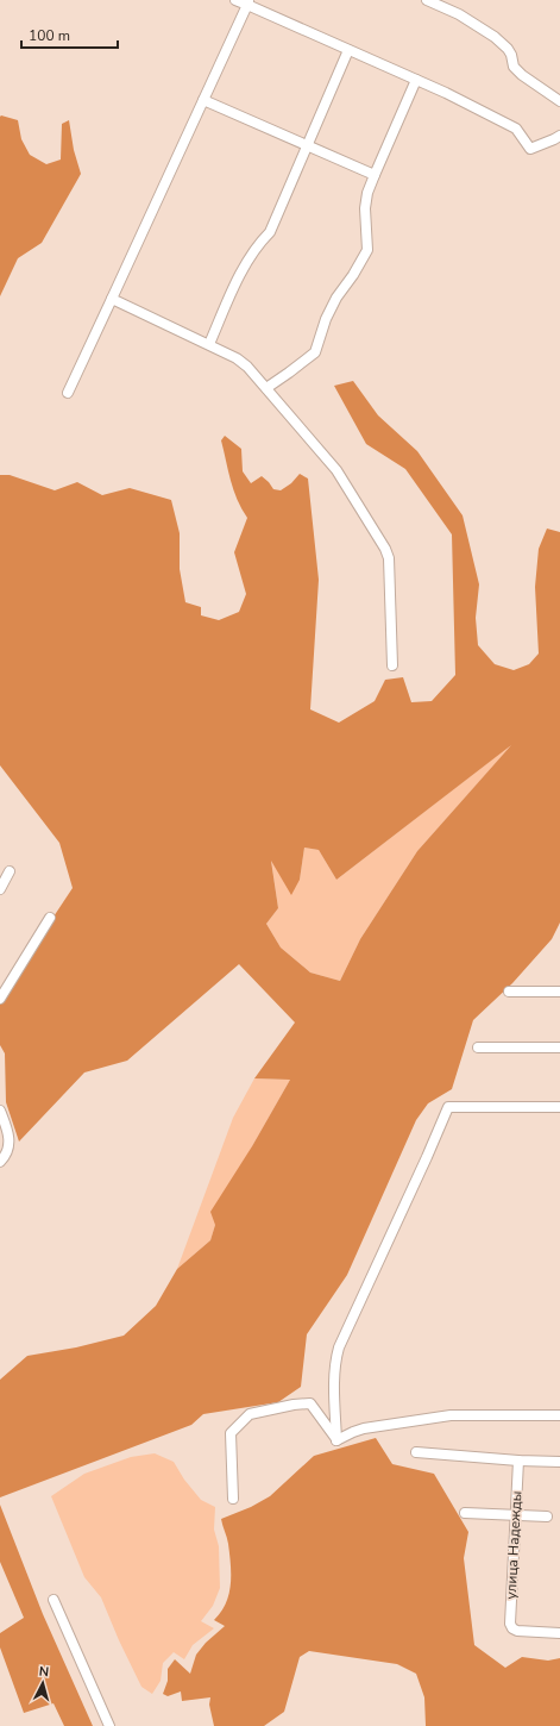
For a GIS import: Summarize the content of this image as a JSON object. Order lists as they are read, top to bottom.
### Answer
{
  "streets": {
    "street": ["улица Надежды"]
  },
  "scale_bar": "100 m",
  "north": "top"
}
